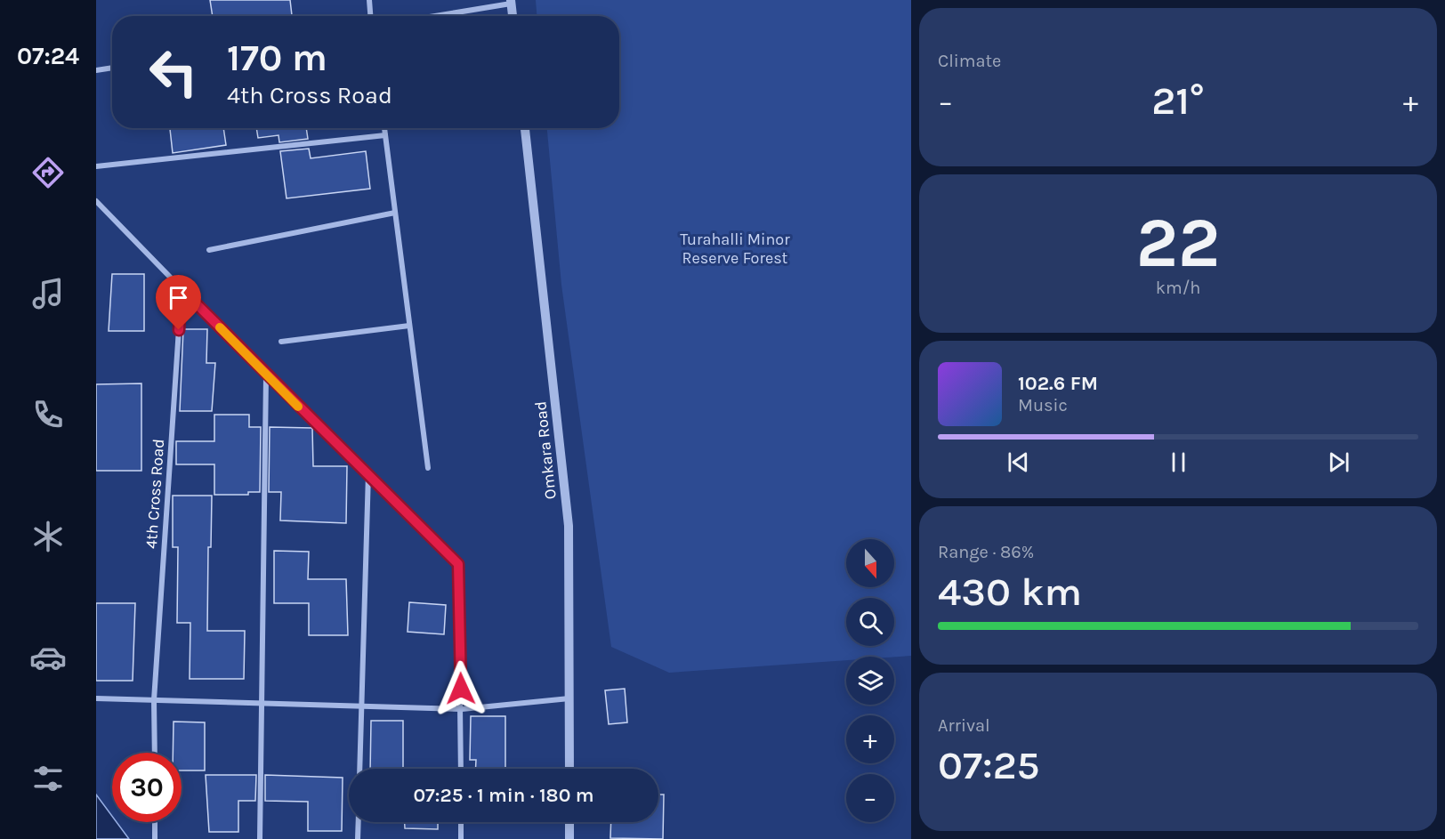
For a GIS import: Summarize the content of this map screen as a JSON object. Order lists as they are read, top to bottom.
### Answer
{
  "streets": {
    "street": ["Omkara Road", "4th Cross Road"]
  },
  "parks": ["Turahalli Minor Reserve Forest"],
  "north": "bottom",
  "page": {
    "tabs": "07:24",
    "tile": [
      "Climate",
      ["22", "km/h"],
      ["Range · 86%", "430 km"],
      ["Arrival", "07:25"]
    ],
    "turn": ["170 m", "4th Cross Road"],
    "heat": ["−", "21°", "+"],
    "song": ["102.6 FM", "Music"],
    "map_buttons": ["+", "−"],
    "limit": "30",
    "trip": "07:25 · 1 min · 180 m"
  }
}
